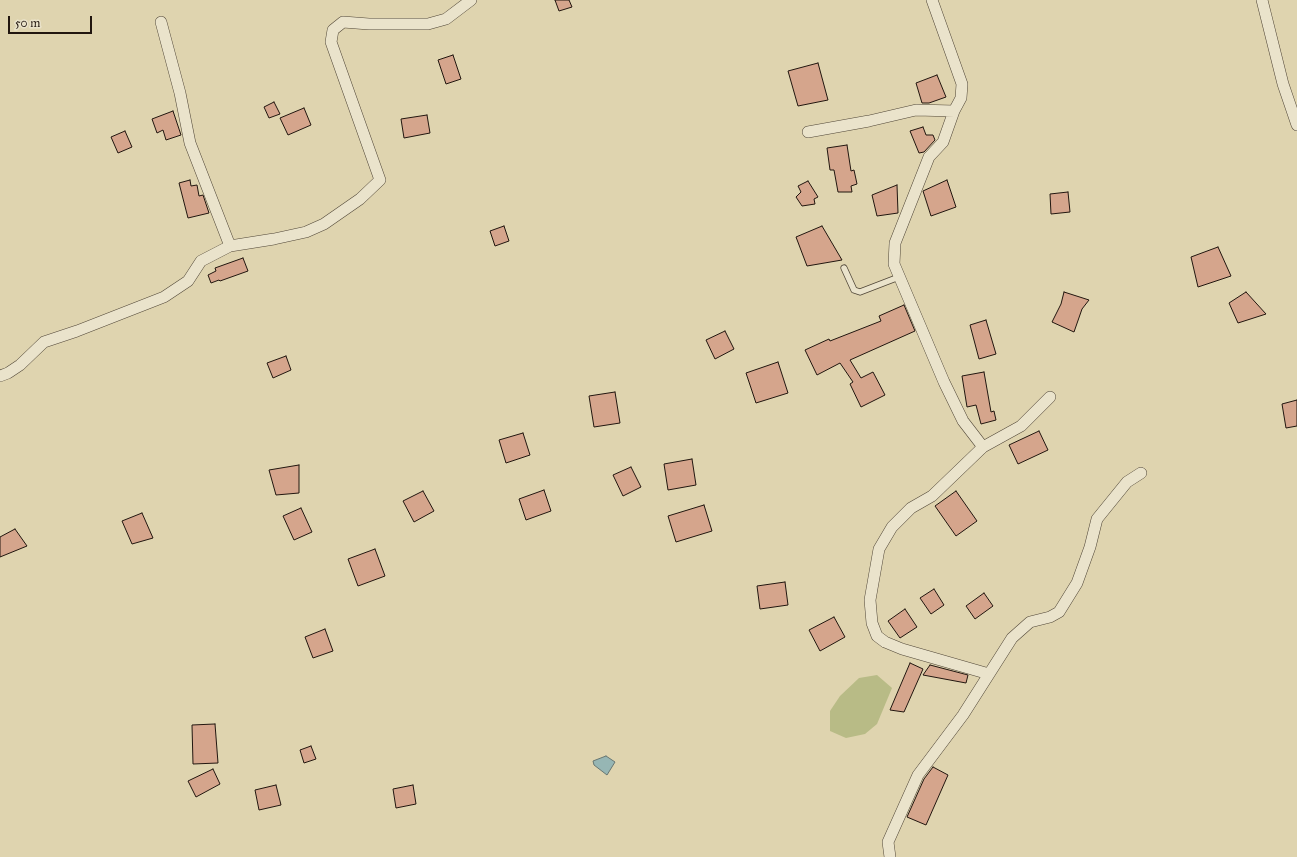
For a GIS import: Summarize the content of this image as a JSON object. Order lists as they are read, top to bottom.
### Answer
{
  "scale_bar": "50 m"
}
